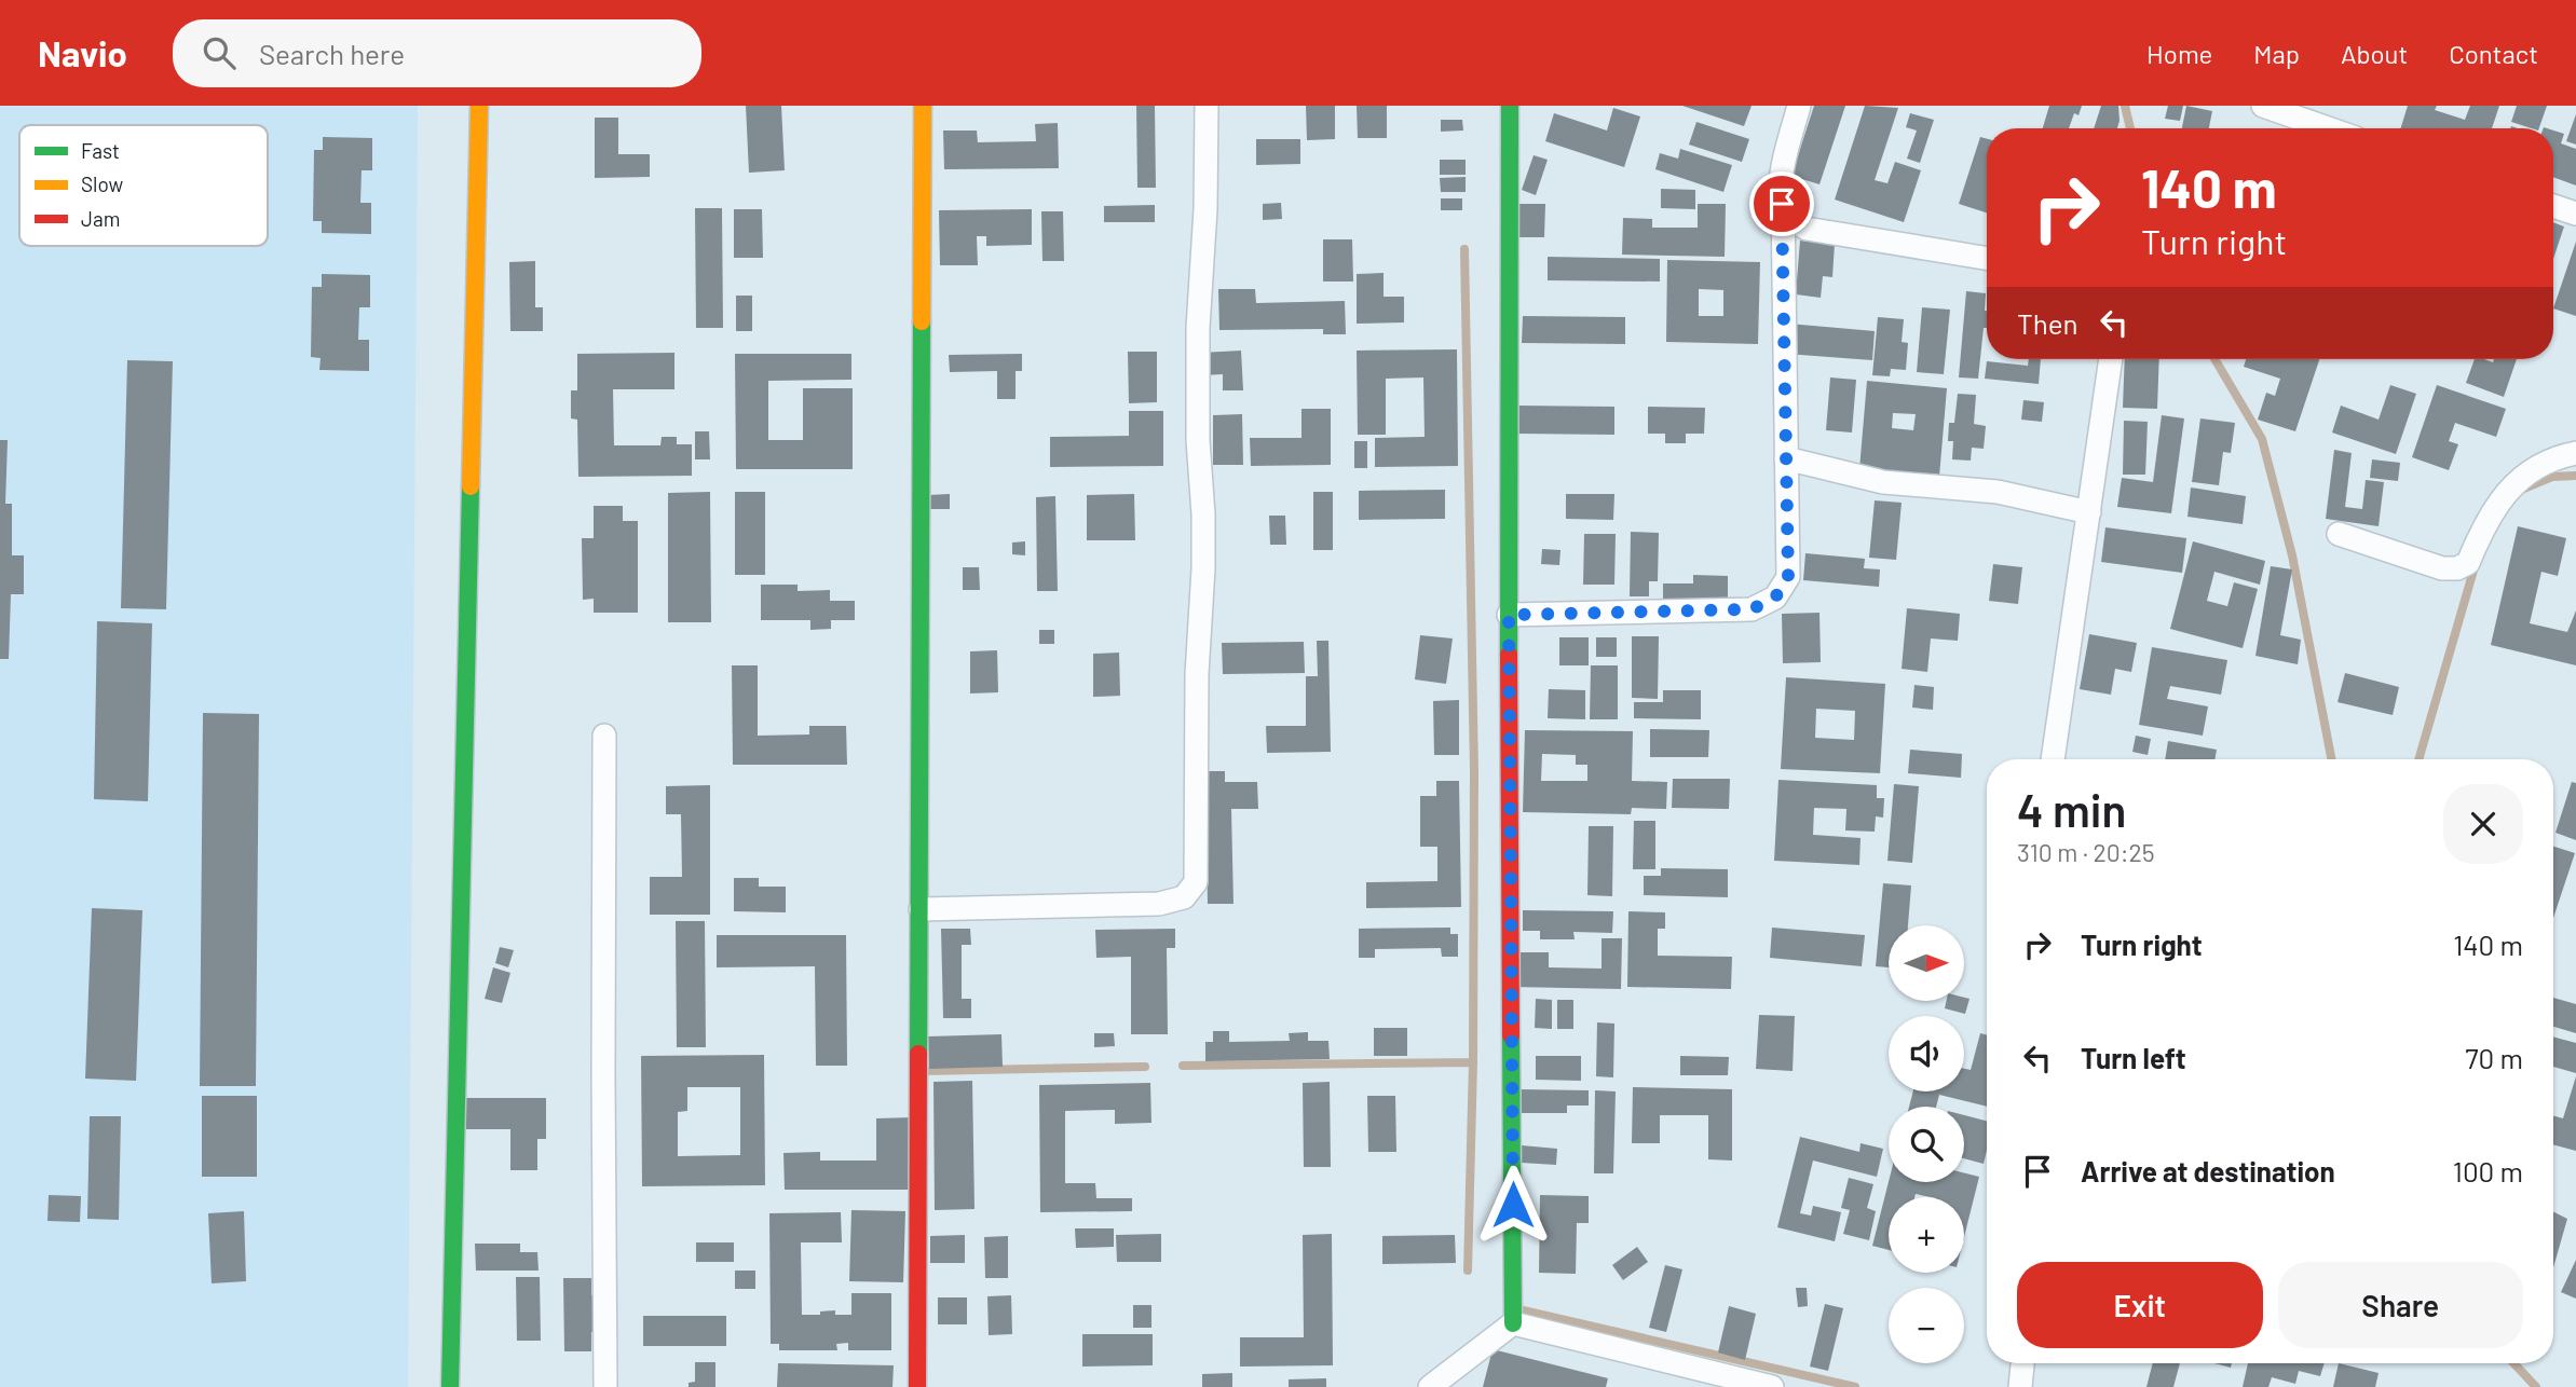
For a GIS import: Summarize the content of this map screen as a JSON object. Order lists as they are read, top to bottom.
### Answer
{
  "legend": ["Fast", "Slow", "Jam"],
  "north": "right",
  "page": {
    "header": "Navio",
    "search": "Search here",
    "nav": [
      "Home",
      "Map",
      "About",
      "Contact"
    ],
    "turn": ["140 m", "Turn right"],
    "then": "Then",
    "heading": ["4 min", "310 m · 20:25"],
    "list": [
      {
        "name": "Turn right",
        "value": "140 m"
      },
      {
        "name": "Turn left",
        "value": "70 m"
      },
      {
        "name": "Arrive at destination",
        "value": "100 m"
      }
    ],
    "map_buttons": ["+", "−"],
    "buttons": ["Exit", "Share"]
  }
}
